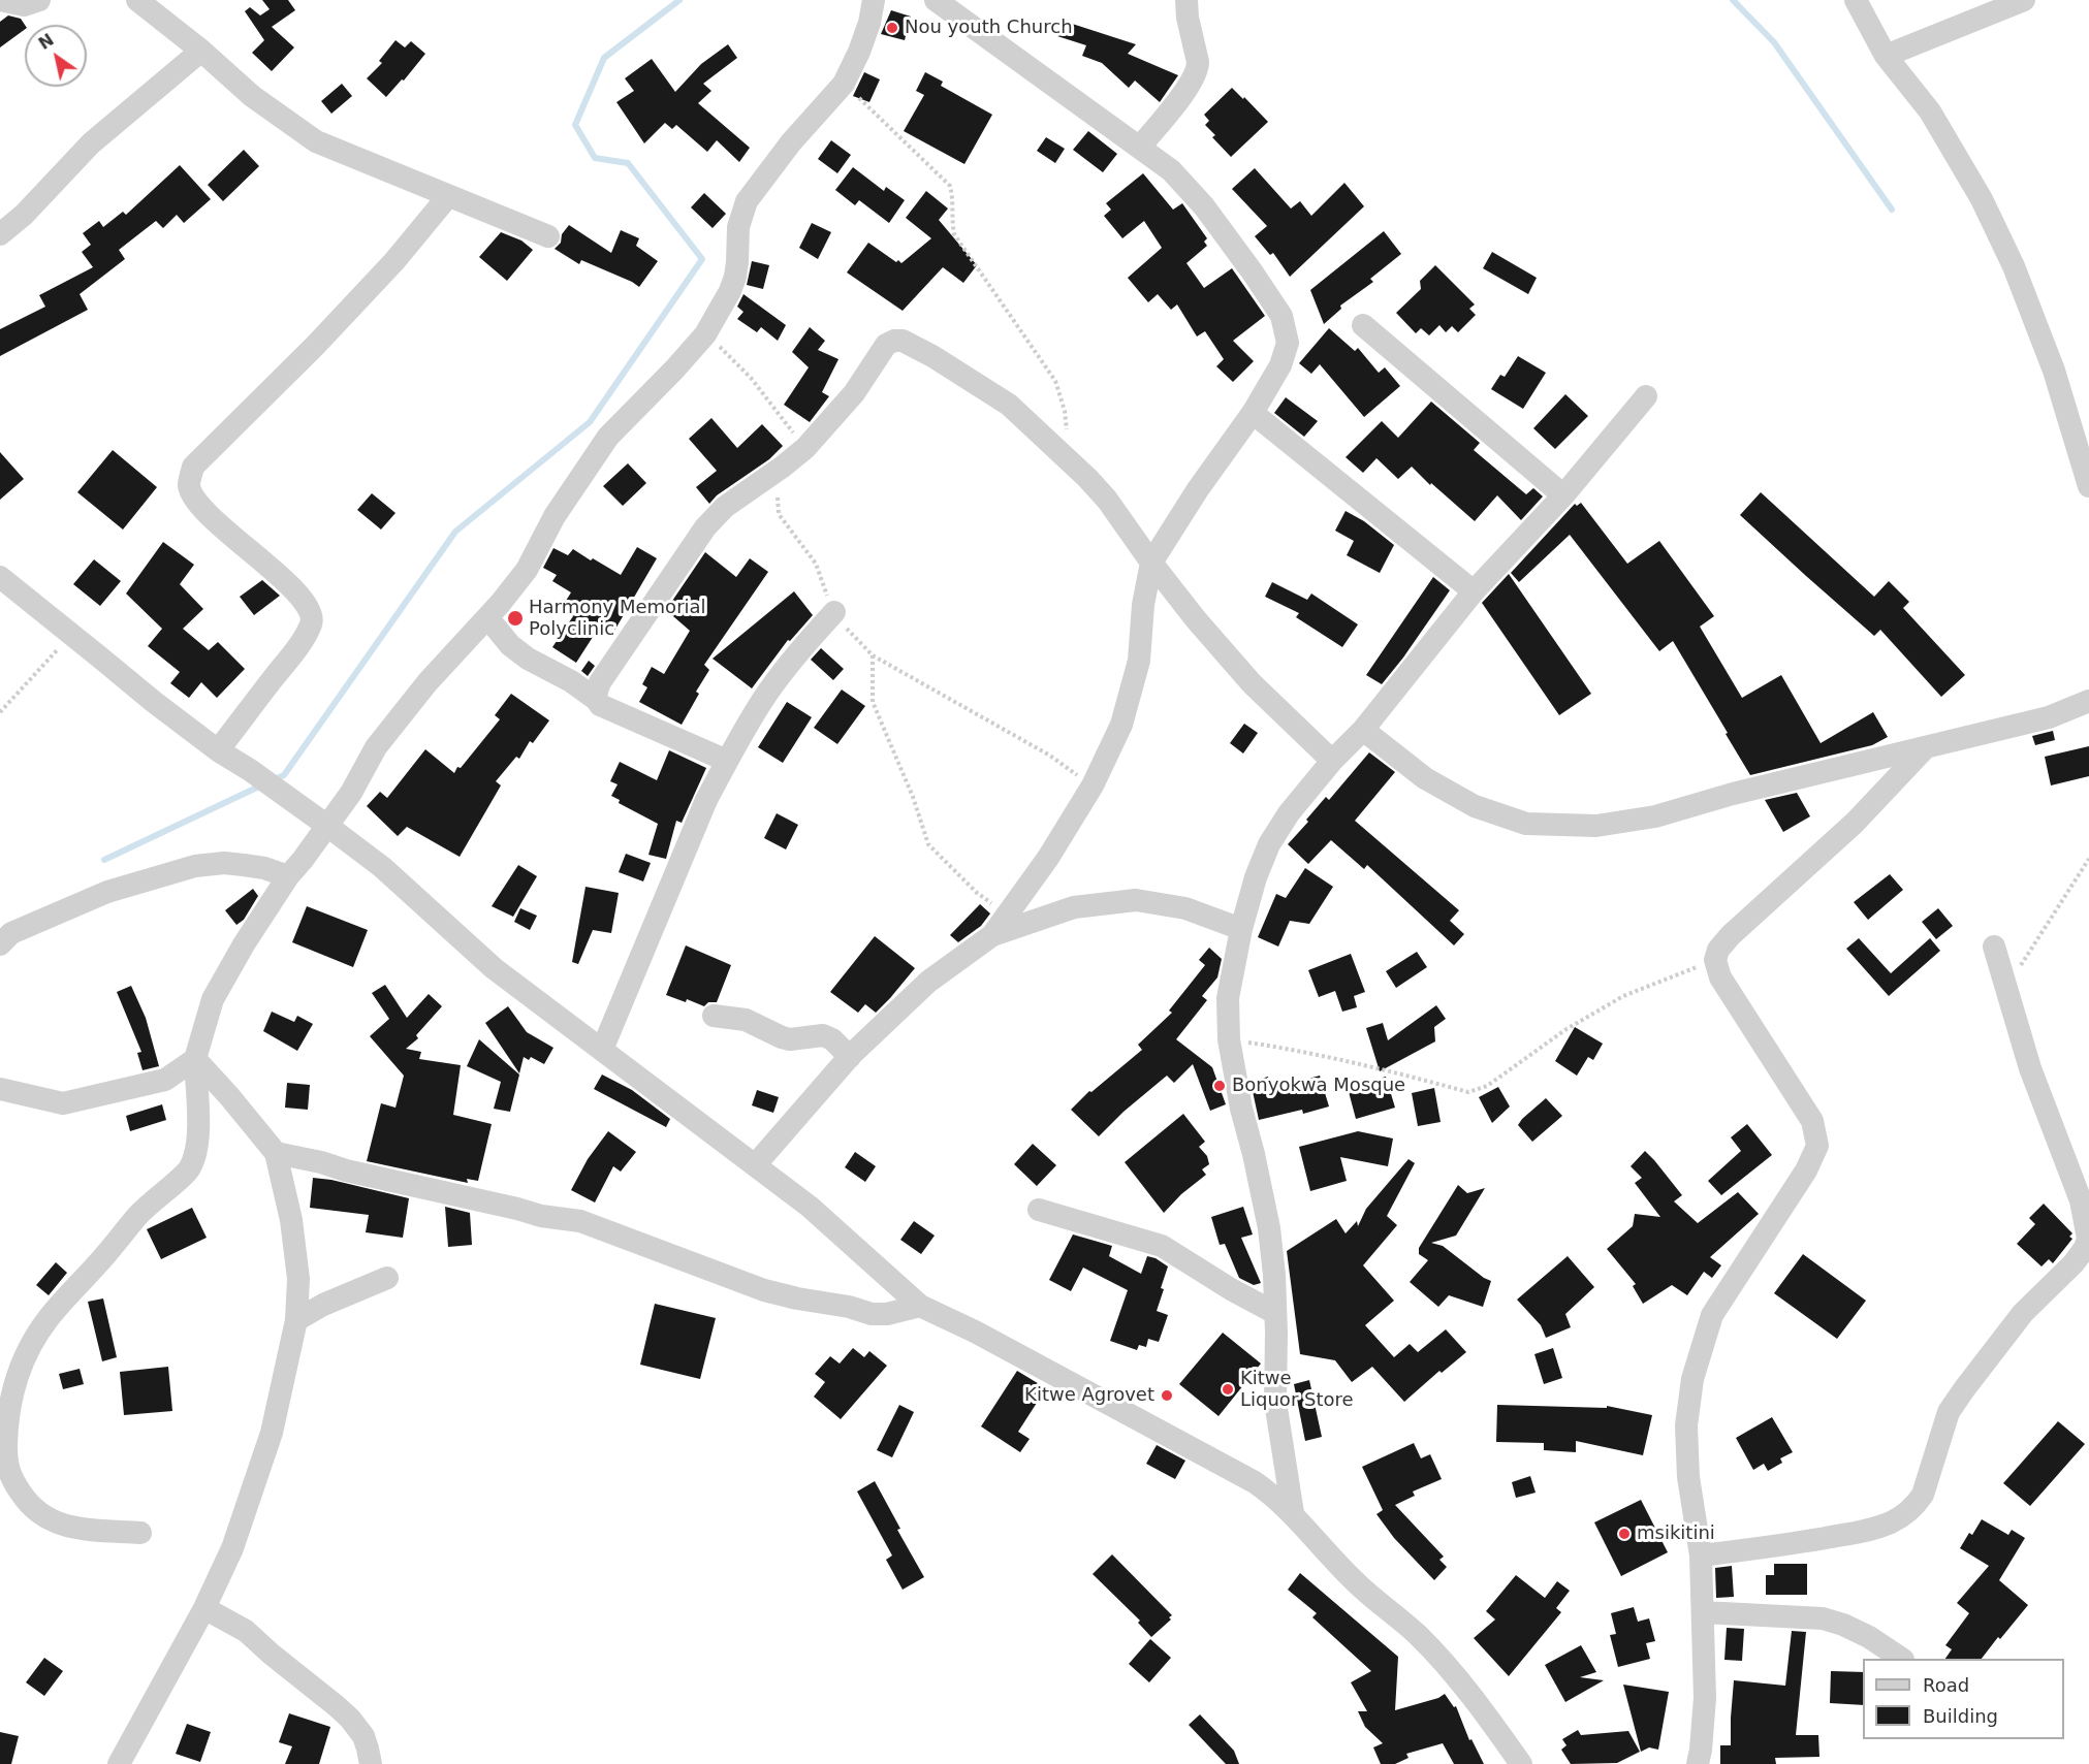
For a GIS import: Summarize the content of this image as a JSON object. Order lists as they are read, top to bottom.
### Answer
{
  "places": [
    "Nou youth Church",
    "Harmony Memorial Polyclinic",
    "Bonyokwa Mosque",
    "Kitwe Liquor Store",
    "Kitwe Agrovet",
    "msikitini"
  ],
  "legend": ["Road", "Building"],
  "north": "top left"
}
